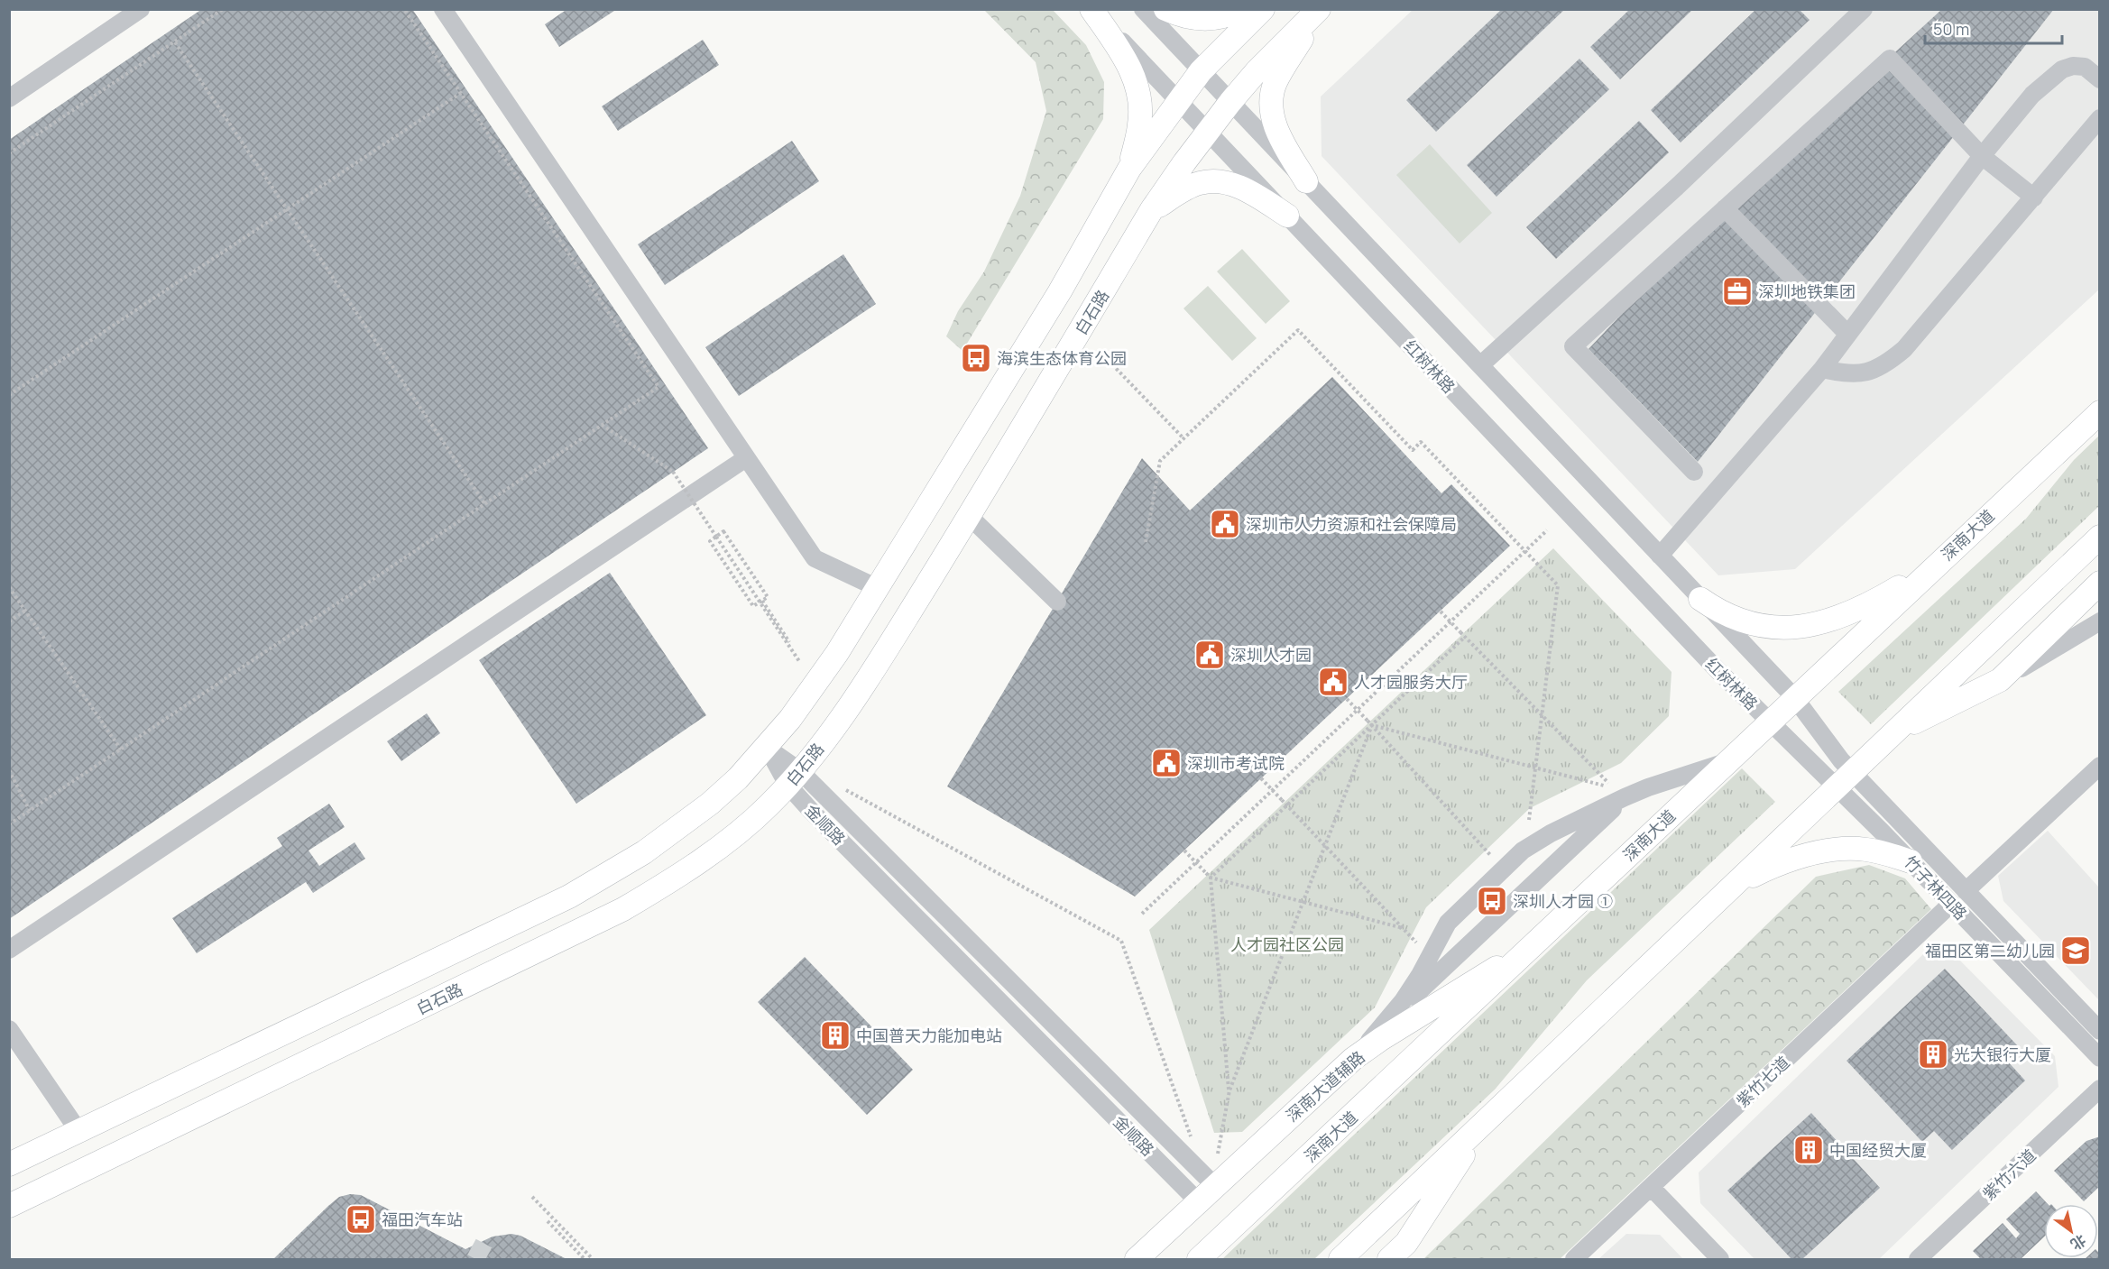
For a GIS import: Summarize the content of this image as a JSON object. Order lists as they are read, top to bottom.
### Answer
{
  "streets": {
    "main road": ["白石路", "深南大道", "深南大道辅路"],
    "street": [
      "红树林路",
      "金顺路",
      "竹子林四路",
      "紫竹七道",
      "紫竹六道"
    ]
  },
  "crossings": [
    ["白石路", "红树林路"],
    ["白石路", "金顺路"],
    ["红树林路", "深南大道"],
    ["红树林路", "竹子林四路"],
    ["深南大道", "竹子林四路"],
    ["深南大道", "深南大道辅路"],
    ["金顺路", "深南大道辅路"],
    ["竹子林四路", "紫竹七道"]
  ],
  "parks": ["人才园社区公园"],
  "places": {
    "office": ["深圳地铁集团"],
    "bus stop": ["海滨生态体育公园", "深圳人才园 ①", "福田汽车站"],
    "public building": [
      "深圳市人力资源和社会保障局",
      "深圳人才园",
      "人才园服务大厅",
      "深圳市考试院"
    ],
    "school or university": ["福田区第二幼儿园"],
    "building": ["中国普天力能加电站", "光大银行大厦", "中国经贸大厦"]
  },
  "scale_bar": "50 m",
  "north": "bottom right"
}
